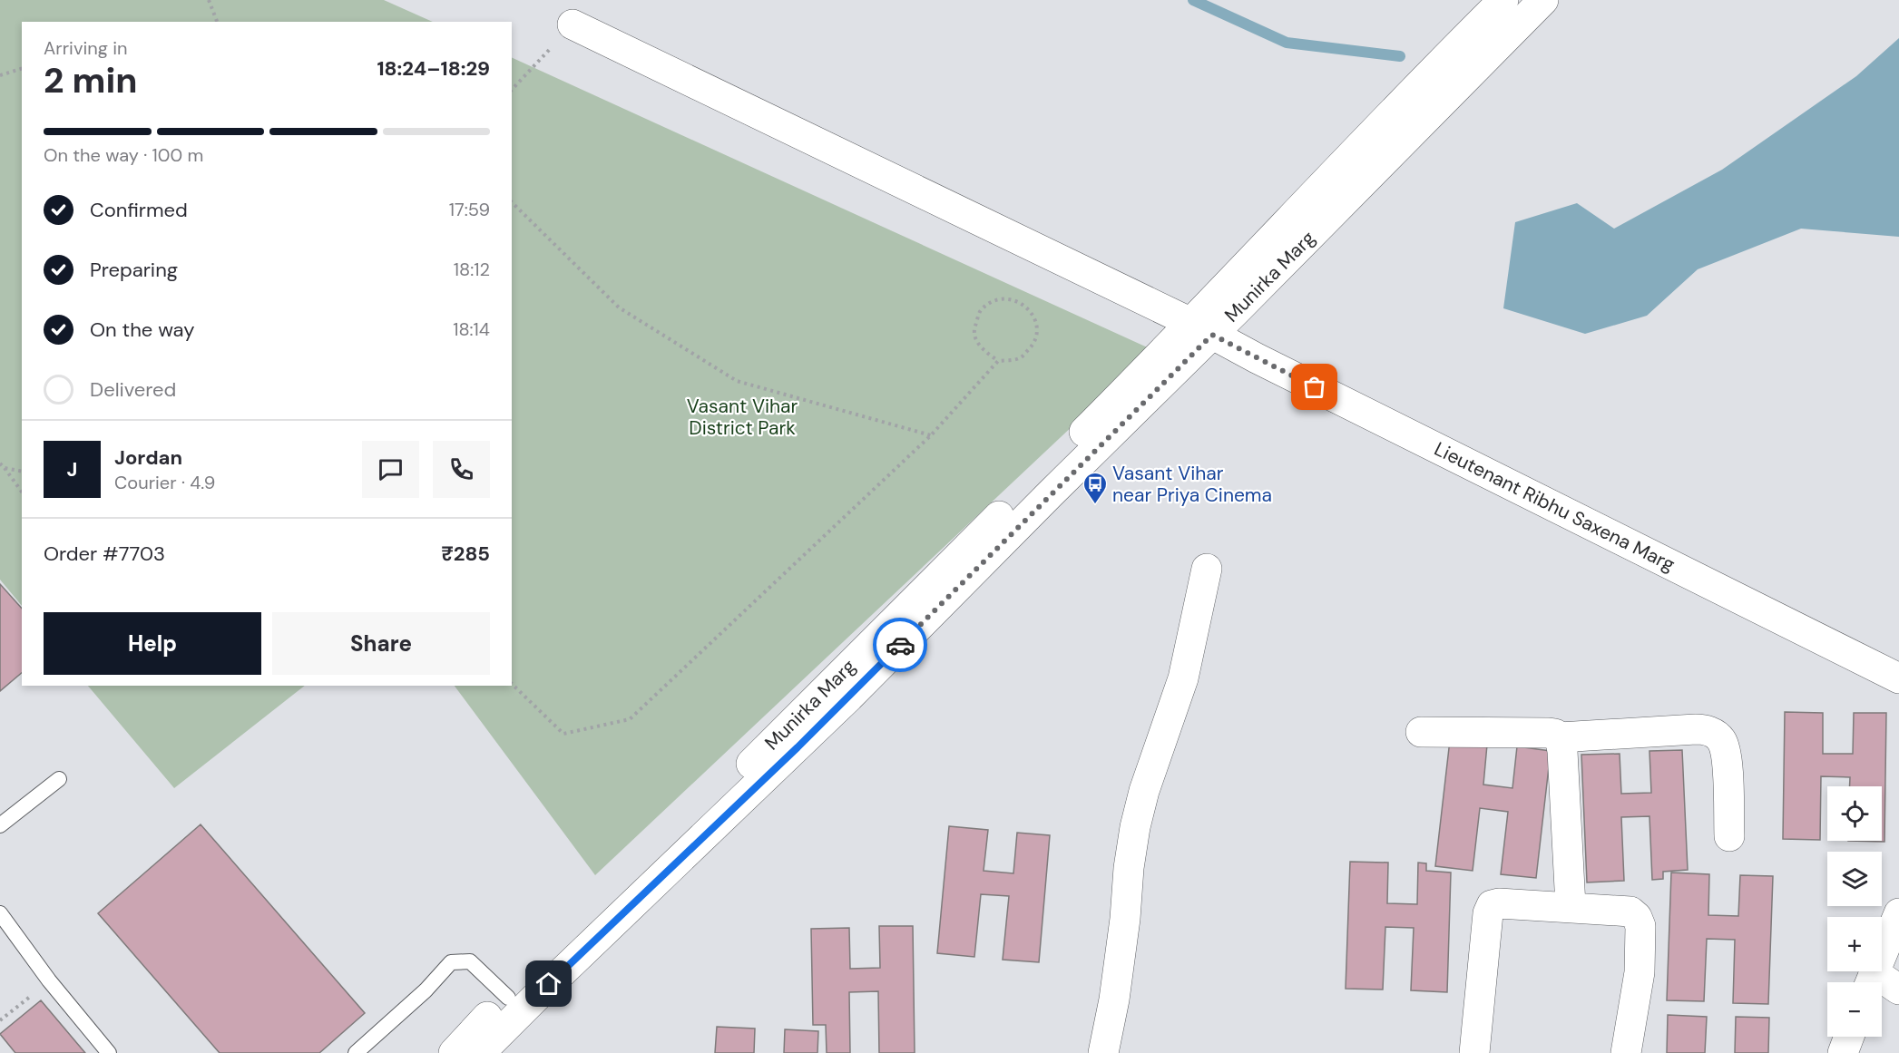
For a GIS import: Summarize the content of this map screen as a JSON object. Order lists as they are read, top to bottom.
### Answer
{
  "streets": {
    "street": ["Munirka Marg", "Lieutenant Ribhu Saxena Marg"]
  },
  "crossings": [
    ["Munirka Marg", "Lieutenant Ribhu Saxena Marg"]
  ],
  "parks": ["Vasant Vihar District Park"],
  "places": {
    "bus stop": ["Vasant Vihar near Priya Cinema"]
  },
  "page": {
    "heading": ["2 min", "Arriving in", "18:24–18:29"],
    "panel": [
      "Jordan",
      "Courier · 4.9",
      "Order #7703",
      "₹285"
    ],
    "bar": "On the way · 100 m",
    "list": [
      ["Confirmed", "17:59"],
      ["Preparing", "18:12"],
      ["On the way", "18:14"],
      "Delivered"
    ],
    "round": "J",
    "buttons": ["Help", "Share"],
    "map_buttons": ["+", "−"]
  }
}
